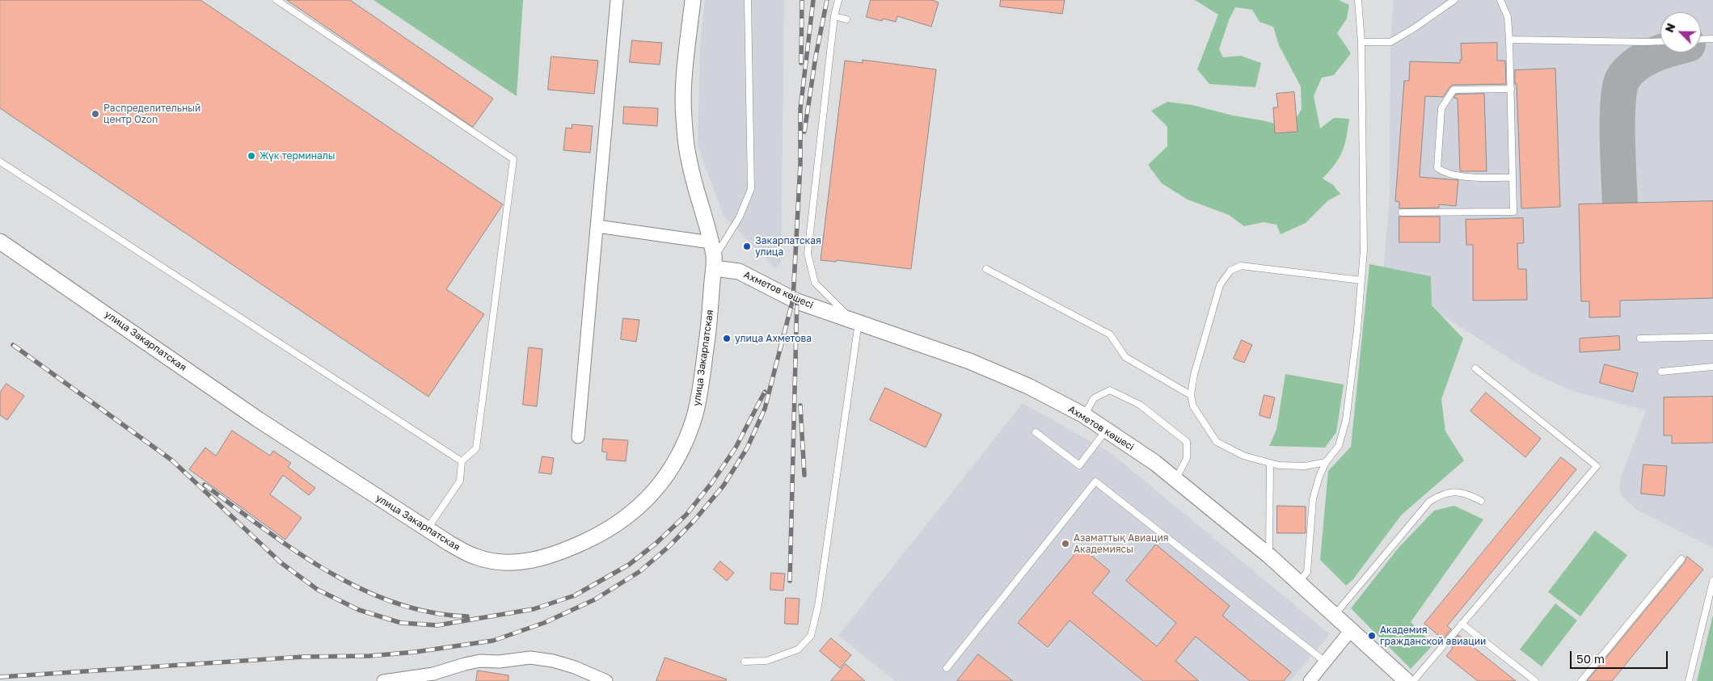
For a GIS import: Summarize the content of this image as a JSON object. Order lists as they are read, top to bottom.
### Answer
{
  "streets": {
    "street": ["Ахметов көшесі", "улица Закарпатская"]
  },
  "crossings": [
    ["Ахметов көшесі", "улица Закарпатская"]
  ],
  "places": [
    "Распределительный центр Ozon",
    "Жүк терминалы",
    "Закарпатская улица",
    "улица Ахметова",
    "Азаматтық Авиация Академиясы",
    "Академия гражданской авиации"
  ],
  "scale_bar": "50 m",
  "north": "top left"
}
